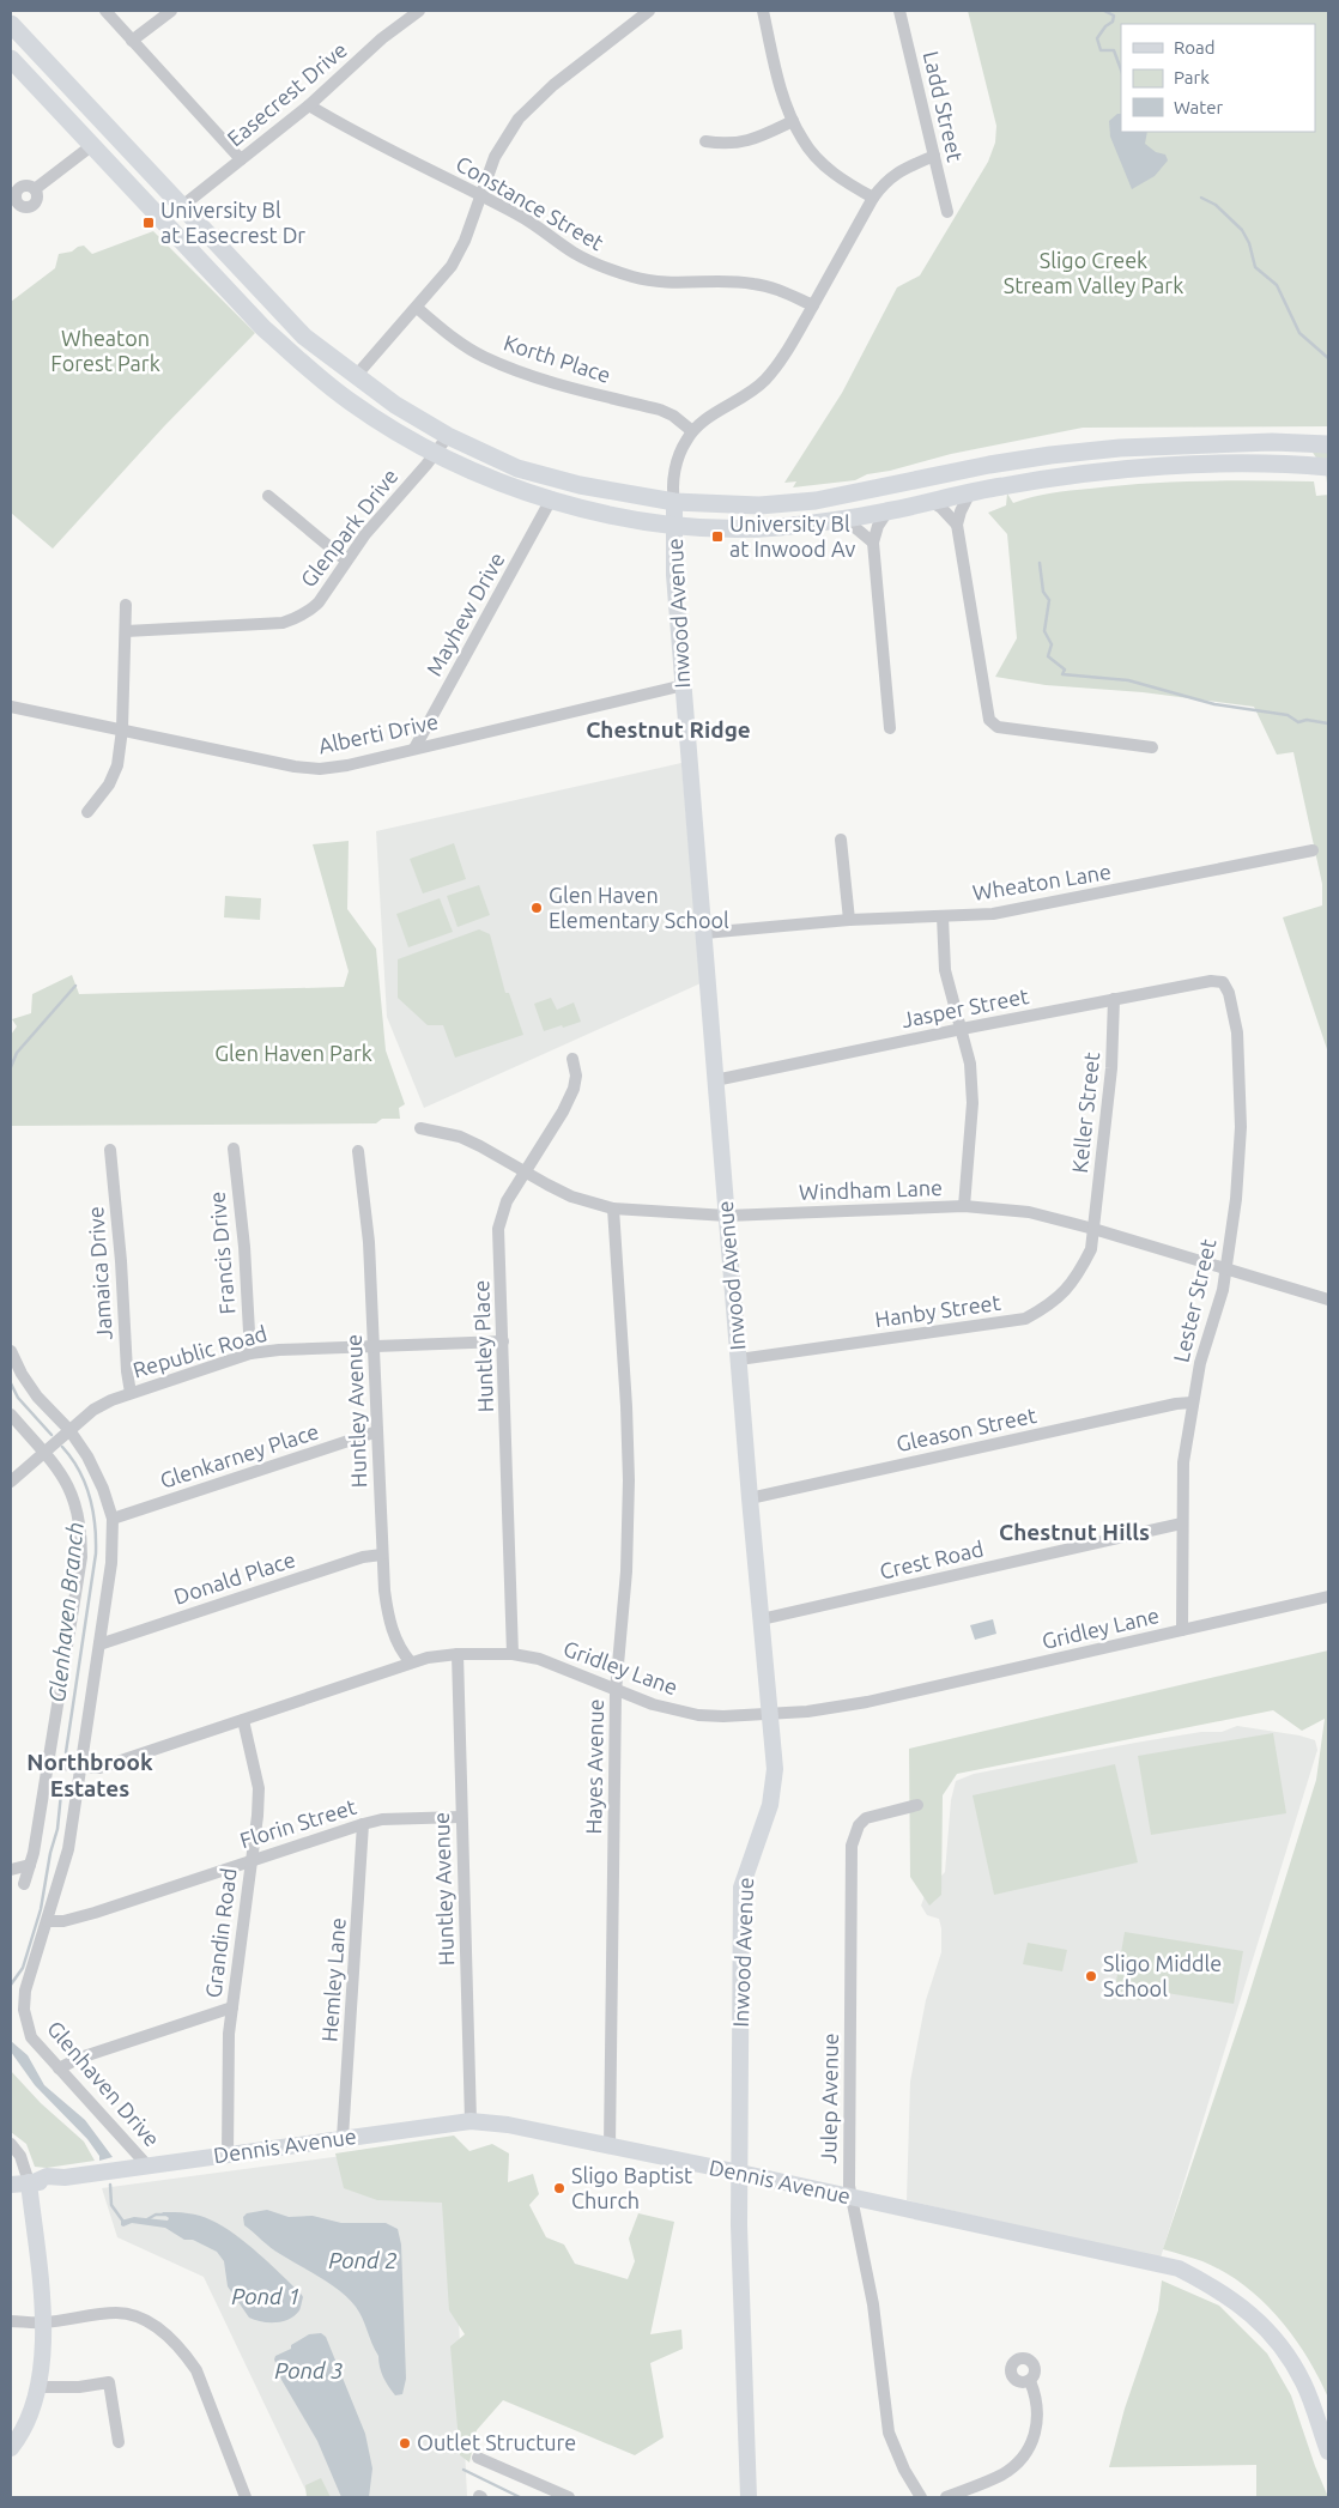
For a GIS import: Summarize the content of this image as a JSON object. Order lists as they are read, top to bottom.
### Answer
{
  "streets": {
    "street": [
      "Easecrest Drive",
      "Ladd Street",
      "Constance Street",
      "Korth Place",
      "Glenpark Drive",
      "Inwood Avenue",
      "Mayhew Drive",
      "Alberti Drive",
      "Wheaton Lane",
      "Jasper Street",
      "Keller Street",
      "Windham Lane",
      "Francis Drive",
      "Jamaica Drive",
      "Lester Street",
      "Hanby Street",
      "Huntley Place",
      "Republic Road",
      "Huntley Avenue",
      "Gleason Street",
      "Glenkarney Place",
      "Crest Road",
      "Donald Place",
      "Gridley Lane",
      "Hayes Avenue",
      "Florin Street",
      "Grandin Road",
      "Hemley Lane",
      "Glenhaven Drive",
      "Julep Avenue",
      "Dennis Avenue"
    ]
  },
  "crossings": [
    ["Easecrest Drive", "Constance Street"],
    ["Ladd Street", "Inwood Avenue"],
    ["Constance Street", "Inwood Avenue"],
    ["Korth Place", "Inwood Avenue"],
    ["Inwood Avenue", "Alberti Drive"],
    ["Inwood Avenue", "Wheaton Lane"],
    ["Inwood Avenue", "Jasper Street"],
    ["Inwood Avenue", "Windham Lane"],
    ["Inwood Avenue", "Hanby Street"],
    ["Inwood Avenue", "Gleason Street"],
    ["Inwood Avenue", "Crest Road"],
    ["Inwood Avenue", "Gridley Lane"],
    ["Inwood Avenue", "Dennis Avenue"],
    ["Mayhew Drive", "Alberti Drive"],
    ["Jasper Street", "Keller Street"],
    ["Jasper Street", "Lester Street"],
    ["Keller Street", "Windham Lane"],
    ["Keller Street", "Hanby Street"],
    ["Windham Lane", "Lester Street"],
    ["Windham Lane", "Hanby Street"],
    ["Windham Lane", "Huntley Place"],
    ["Windham Lane", "Hayes Avenue"],
    ["Francis Drive", "Republic Road"],
    ["Jamaica Drive", "Republic Road"],
    ["Lester Street", "Gleason Street"],
    ["Lester Street", "Crest Road"],
    ["Lester Street", "Gridley Lane"],
    ["Huntley Place", "Republic Road"],
    ["Huntley Place", "Gridley Lane"],
    ["Republic Road", "Huntley Avenue"],
    ["Republic Road", "Glenhaven Drive"],
    ["Huntley Avenue", "Glenkarney Place"],
    ["Huntley Avenue", "Donald Place"],
    ["Huntley Avenue", "Gridley Lane"],
    ["Huntley Avenue", "Florin Street"],
    ["Huntley Avenue", "Dennis Avenue"],
    ["Glenkarney Place", "Glenhaven Drive"],
    ["Donald Place", "Glenhaven Drive"],
    ["Gridley Lane", "Hayes Avenue"],
    ["Gridley Lane", "Grandin Road"],
    ["Gridley Lane", "Glenhaven Drive"],
    ["Hayes Avenue", "Dennis Avenue"],
    ["Florin Street", "Grandin Road"],
    ["Florin Street", "Hemley Lane"],
    ["Florin Street", "Glenhaven Drive"],
    ["Grandin Road", "Dennis Avenue"],
    ["Hemley Lane", "Dennis Avenue"],
    ["Glenhaven Drive", "Dennis Avenue"],
    ["Julep Avenue", "Dennis Avenue"]
  ],
  "districts": ["Chestnut Ridge", "Chestnut Hills", "Northbrook Estates"],
  "water": [
    "Glenhaven Branch",
    "Pond 2",
    "Pond 1",
    "Pond 3"
  ],
  "parks": ["Sligo Creek Stream Valley Park", "Wheaton Forest Park", "Glen Haven Park"],
  "places": {
    "transit": ["University Bl at Easecrest Dr", "University Bl at Inwood Av"],
    "other": [
      "Glen Haven Elementary School",
      "Sligo Middle School",
      "Sligo Baptist Church",
      "Outlet Structure"
    ]
  },
  "legend": ["Road", "Park", "Water"]
}
